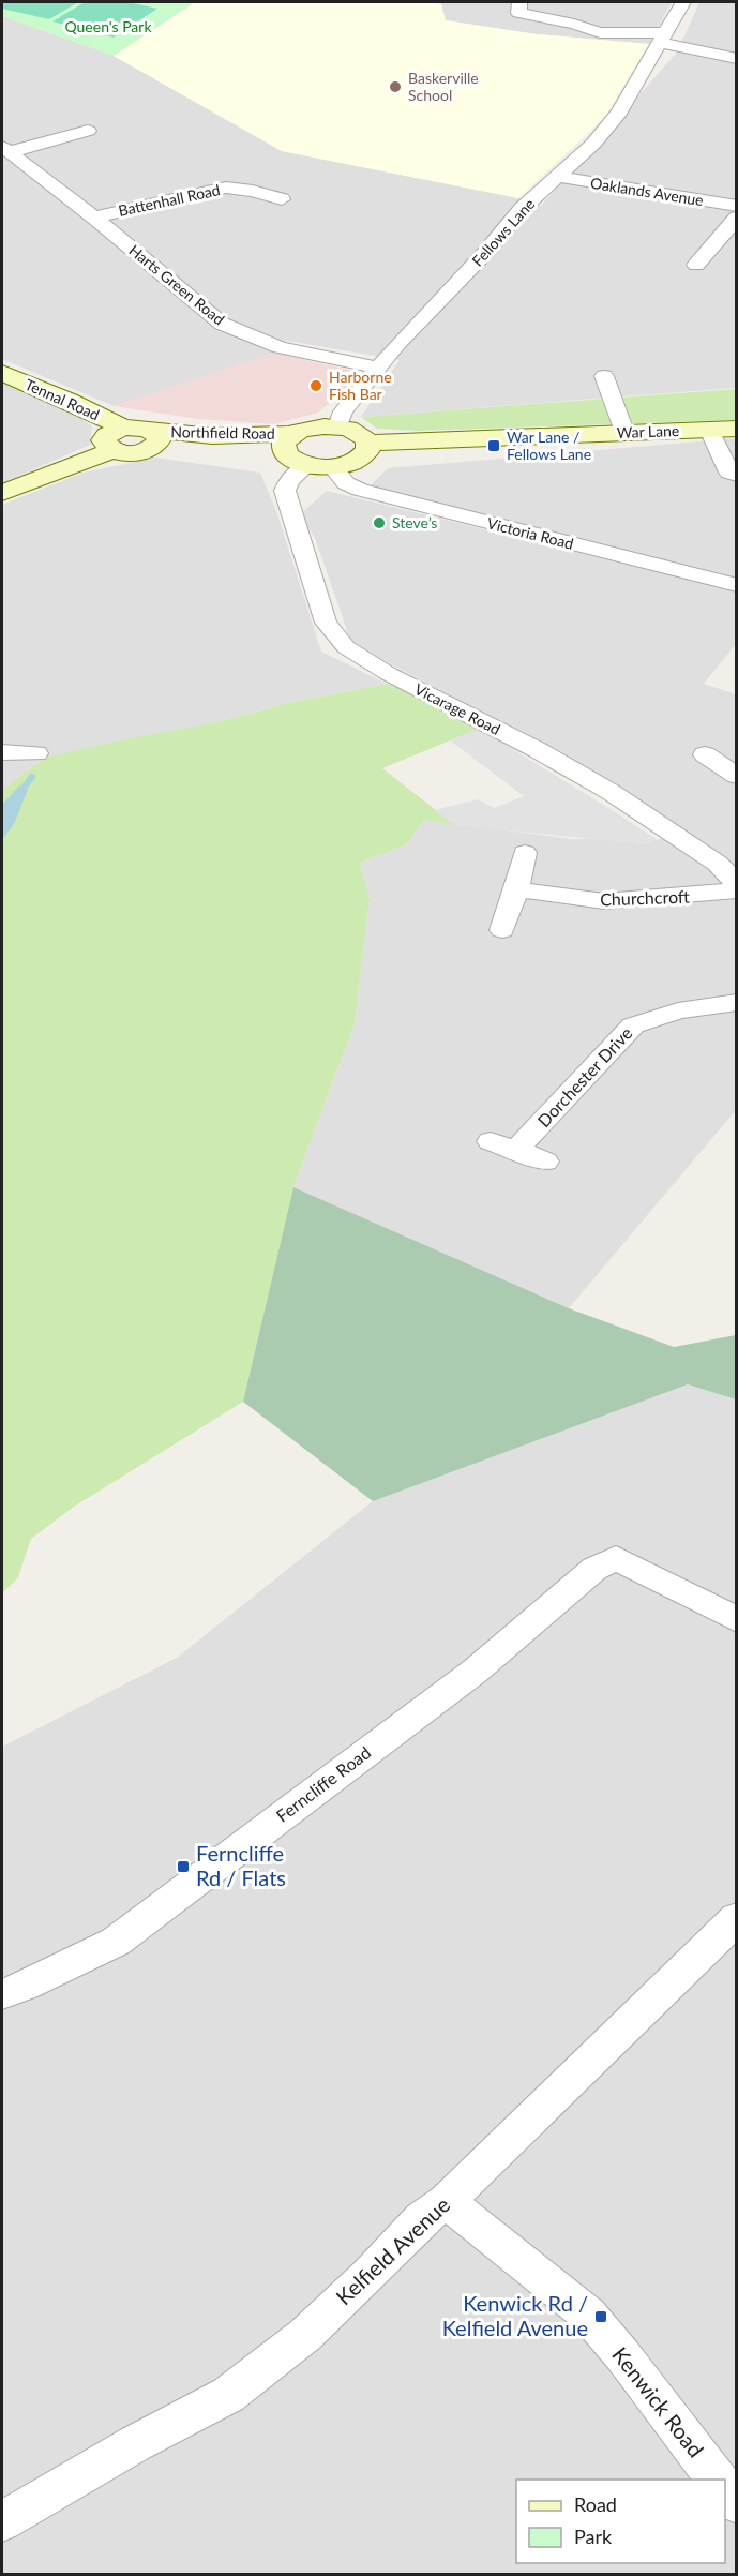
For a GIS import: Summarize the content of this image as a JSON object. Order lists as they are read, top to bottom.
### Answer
{
  "streets": {
    "street": [
      "Oaklands Avenue",
      "Battenhall Road",
      "Fellows Lane",
      "Harts Green Road",
      "Tennal Road",
      "War Lane",
      "Northfield Road",
      "Victoria Road",
      "Vicarage Road",
      "Churchcroft",
      "Dorchester Drive",
      "Ferncliffe Road",
      "Kelfield Avenue",
      "Kenwick Road"
    ]
  },
  "crossings": [
    ["Oaklands Avenue", "Fellows Lane"],
    ["Battenhall Road", "Harts Green Road"],
    ["Fellows Lane", "Harts Green Road"],
    ["Tennal Road", "Northfield Road"],
    ["Northfield Road", "Victoria Road"],
    ["Northfield Road", "Vicarage Road"],
    ["Kelfield Avenue", "Kenwick Road"]
  ],
  "parks": ["Queen's Park"],
  "places": {
    "other": ["Baskerville School", "Harborne Fish Bar", "Steve’s"],
    "transit": ["War Lane / Fellows Lane", "Ferncliffe Rd / Flats", "Kenwick Rd / Kelfield Avenue"]
  },
  "legend": ["Road", "Park"]
}
